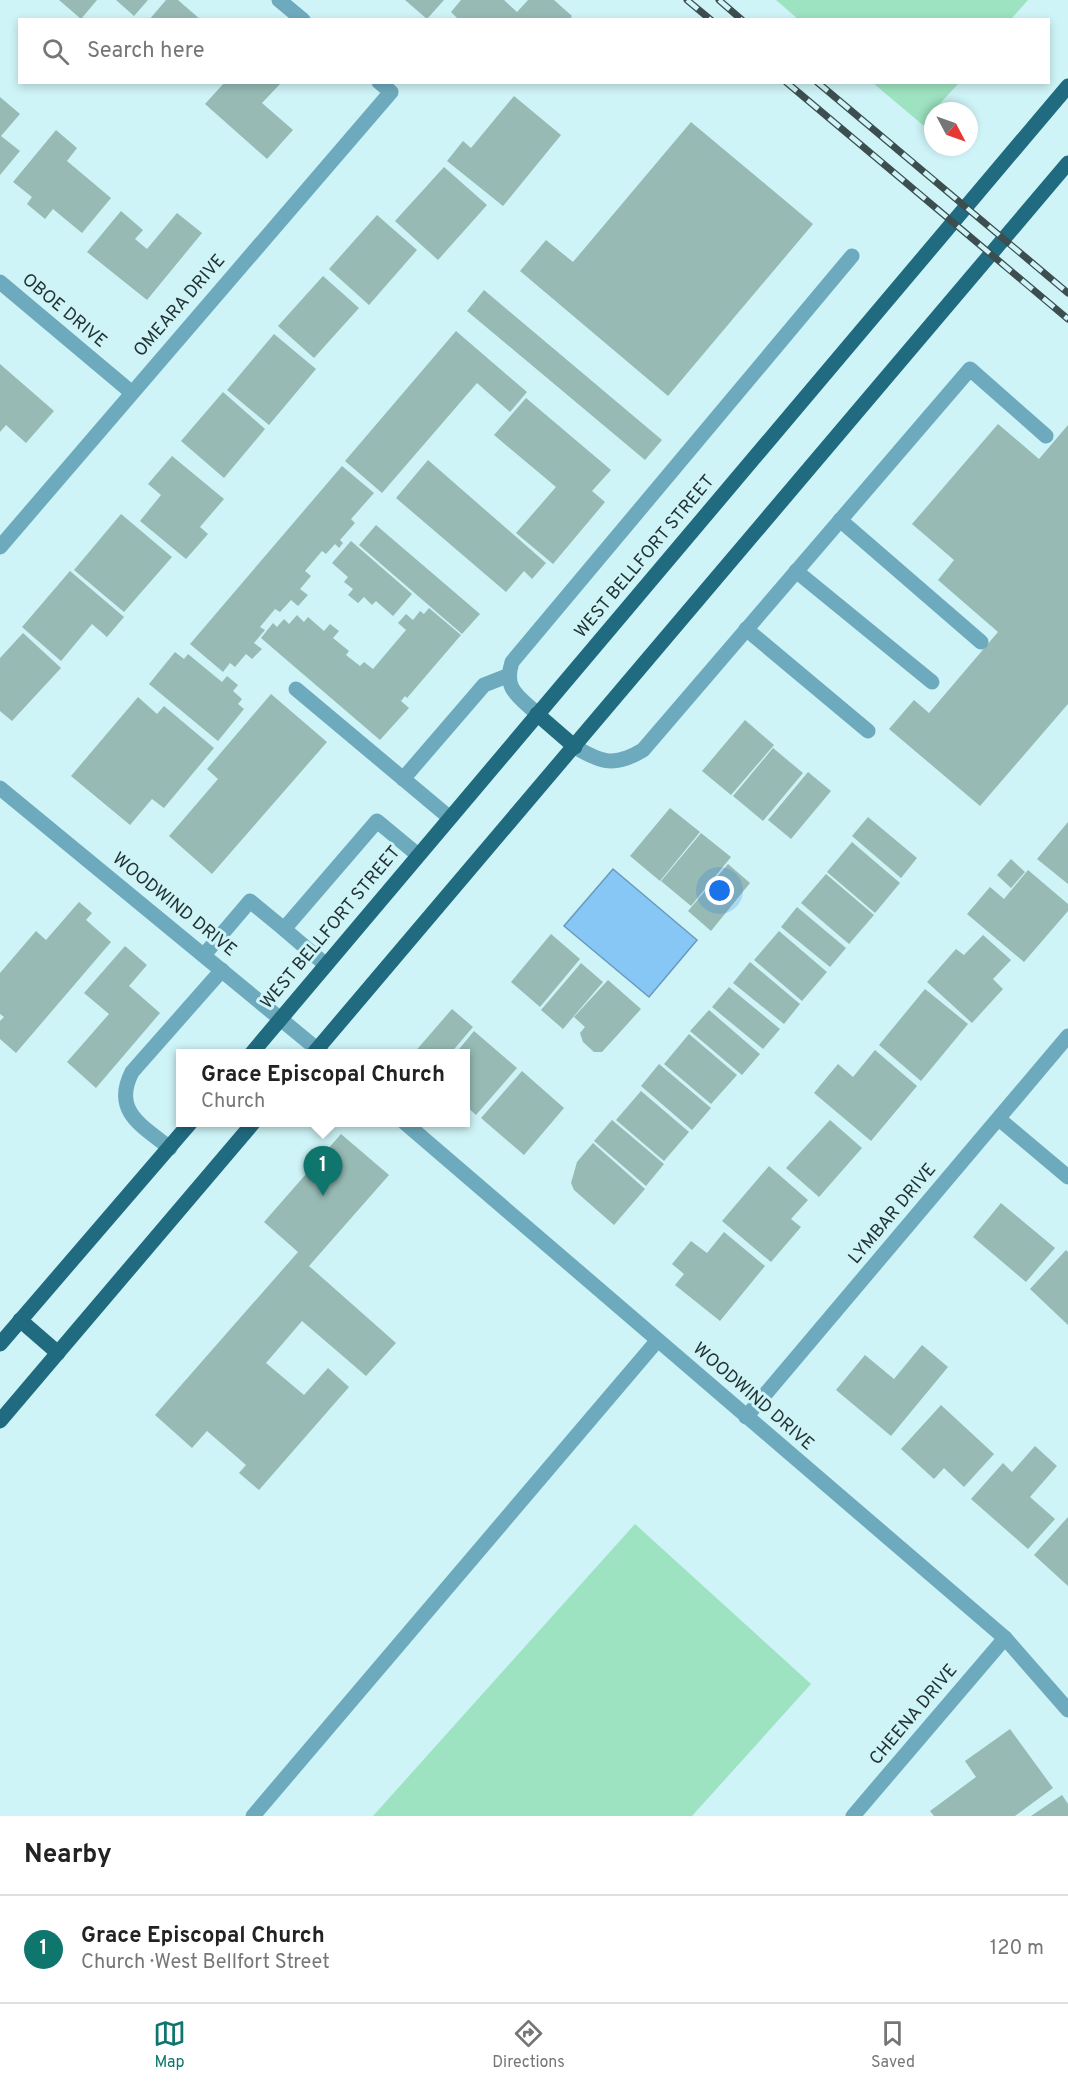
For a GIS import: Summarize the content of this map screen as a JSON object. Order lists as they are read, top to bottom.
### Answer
{
  "streets": {
    "main road": ["WEST BELLFORT STREET"],
    "street": [
      "OMEARA DRIVE",
      "OBOE DRIVE",
      "WOODWIND DRIVE",
      "LYMBAR DRIVE",
      "CHEENA DRIVE"
    ]
  },
  "crossings": [
    ["OMEARA DRIVE", "OBOE DRIVE"],
    ["WEST BELLFORT STREET", "WOODWIND DRIVE"],
    ["WOODWIND DRIVE", "LYMBAR DRIVE"],
    ["WOODWIND DRIVE", "CHEENA DRIVE"]
  ],
  "north": "bottom right",
  "page": {
    "search": "Search here",
    "popup": ["Grace Episcopal Church", "Church"],
    "pins": "1",
    "heading": "Nearby",
    "list": [
      {
        "mark": "1",
        "name": "Grace Episcopal Church",
        "note": "Church · West Bellfort Street",
        "value": "120 m"
      }
    ],
    "nav": ["Map", "Directions", "Saved"]
  }
}
